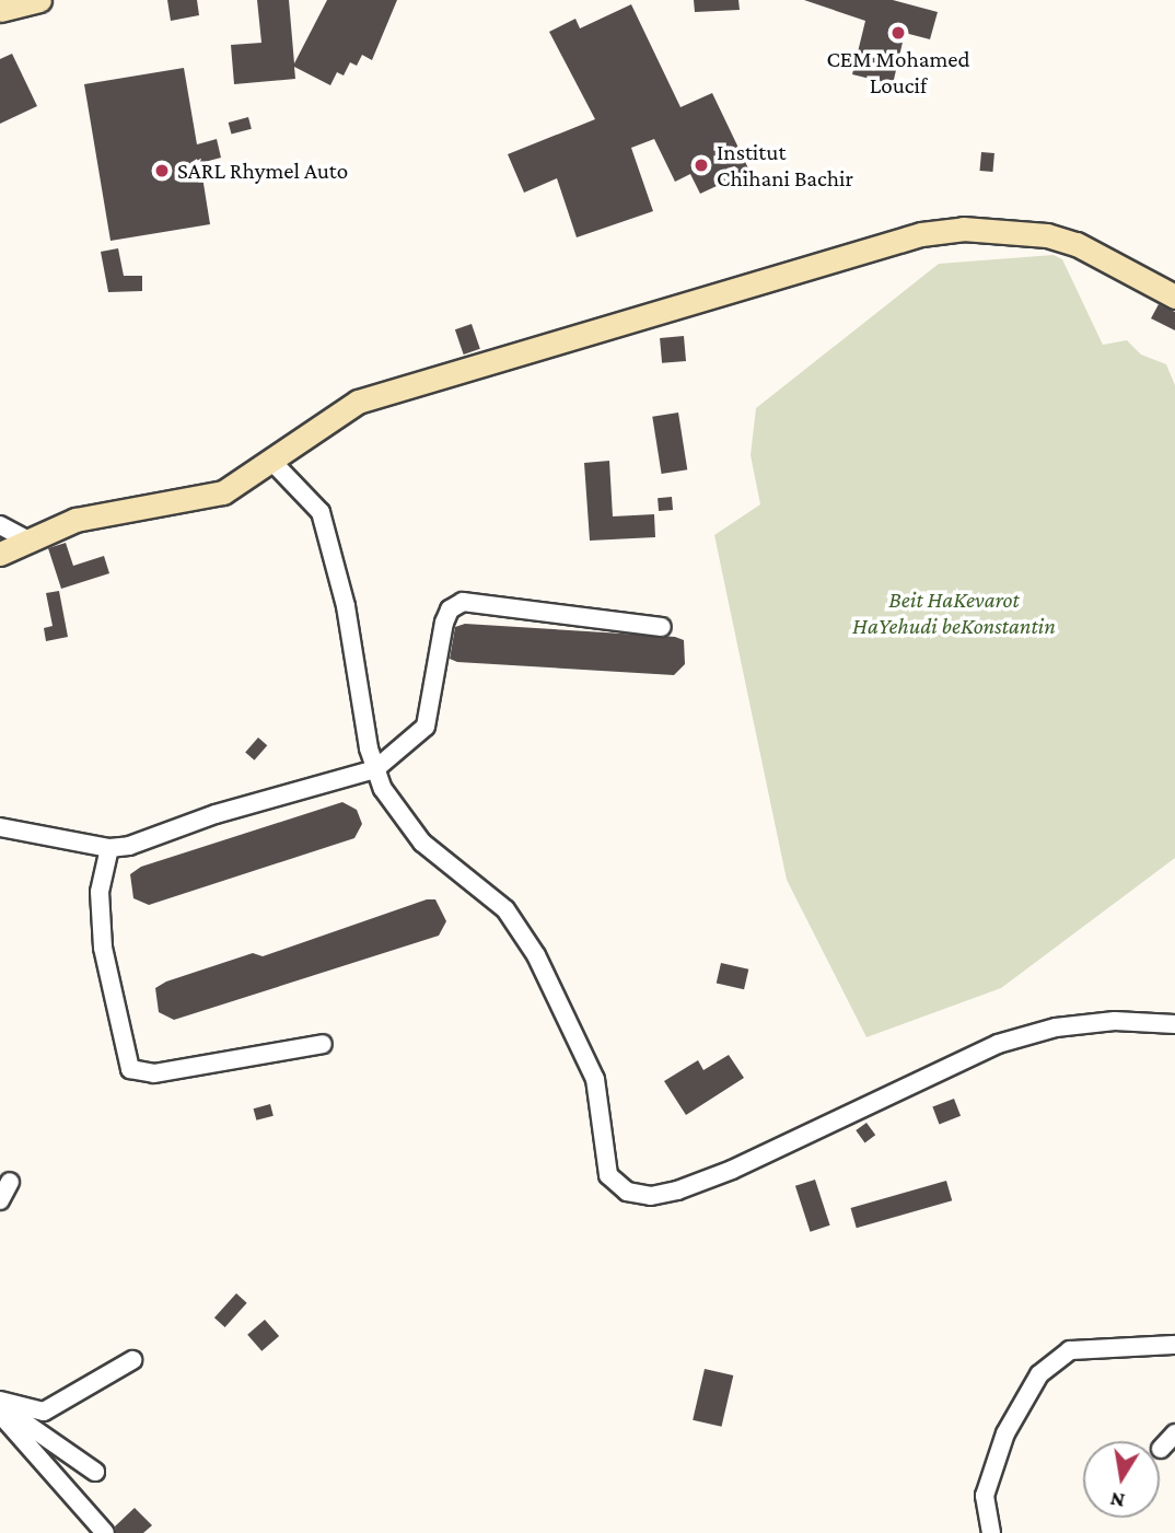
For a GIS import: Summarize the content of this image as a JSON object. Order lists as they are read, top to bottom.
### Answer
{
  "parks": ["Beit HaKevarot HaYehudi beKonstantin"],
  "places": ["CEM Mohamed Loucif", "Institut Chihani Bachir", "SARL Rhymel Auto"],
  "north": "bottom"
}
